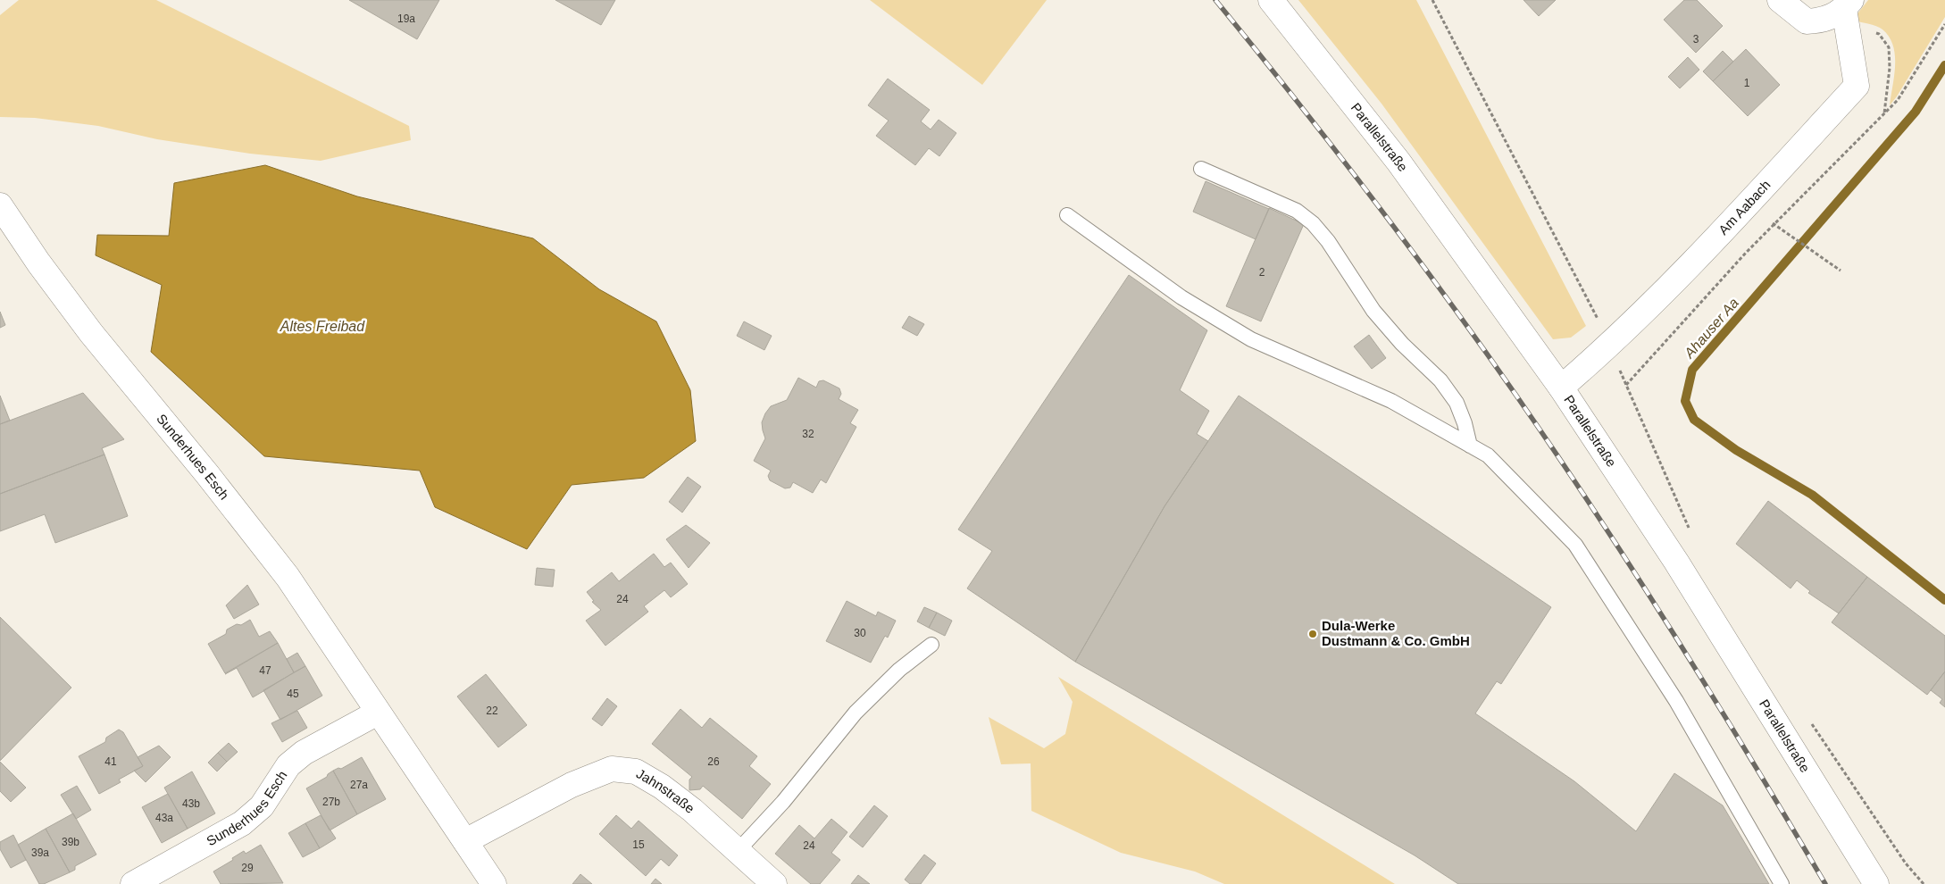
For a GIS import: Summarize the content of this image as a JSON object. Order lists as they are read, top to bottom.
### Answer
{
  "streets": {
    "street": [
      "Parallelstraße",
      "Am Aabach",
      "Sunderhues Esch",
      "Jahnstraße"
    ]
  },
  "crossings": [
    ["Parallelstraße", "Am Aabach"],
    ["Sunderhues Esch", "Jahnstraße"]
  ],
  "water": ["Altes Freibad", "Ahauser Aa"],
  "places": ["Dula-Werke Dustmann & Co. GmbH"],
  "house_numbers": [
    "19a",
    "3",
    "1",
    "2",
    "32",
    "24",
    "30",
    "47",
    "45",
    "22",
    "41",
    "26",
    "27a",
    "27b",
    "43b",
    "43a",
    "39b",
    "15",
    "24",
    "39a",
    "29"
  ]
}
